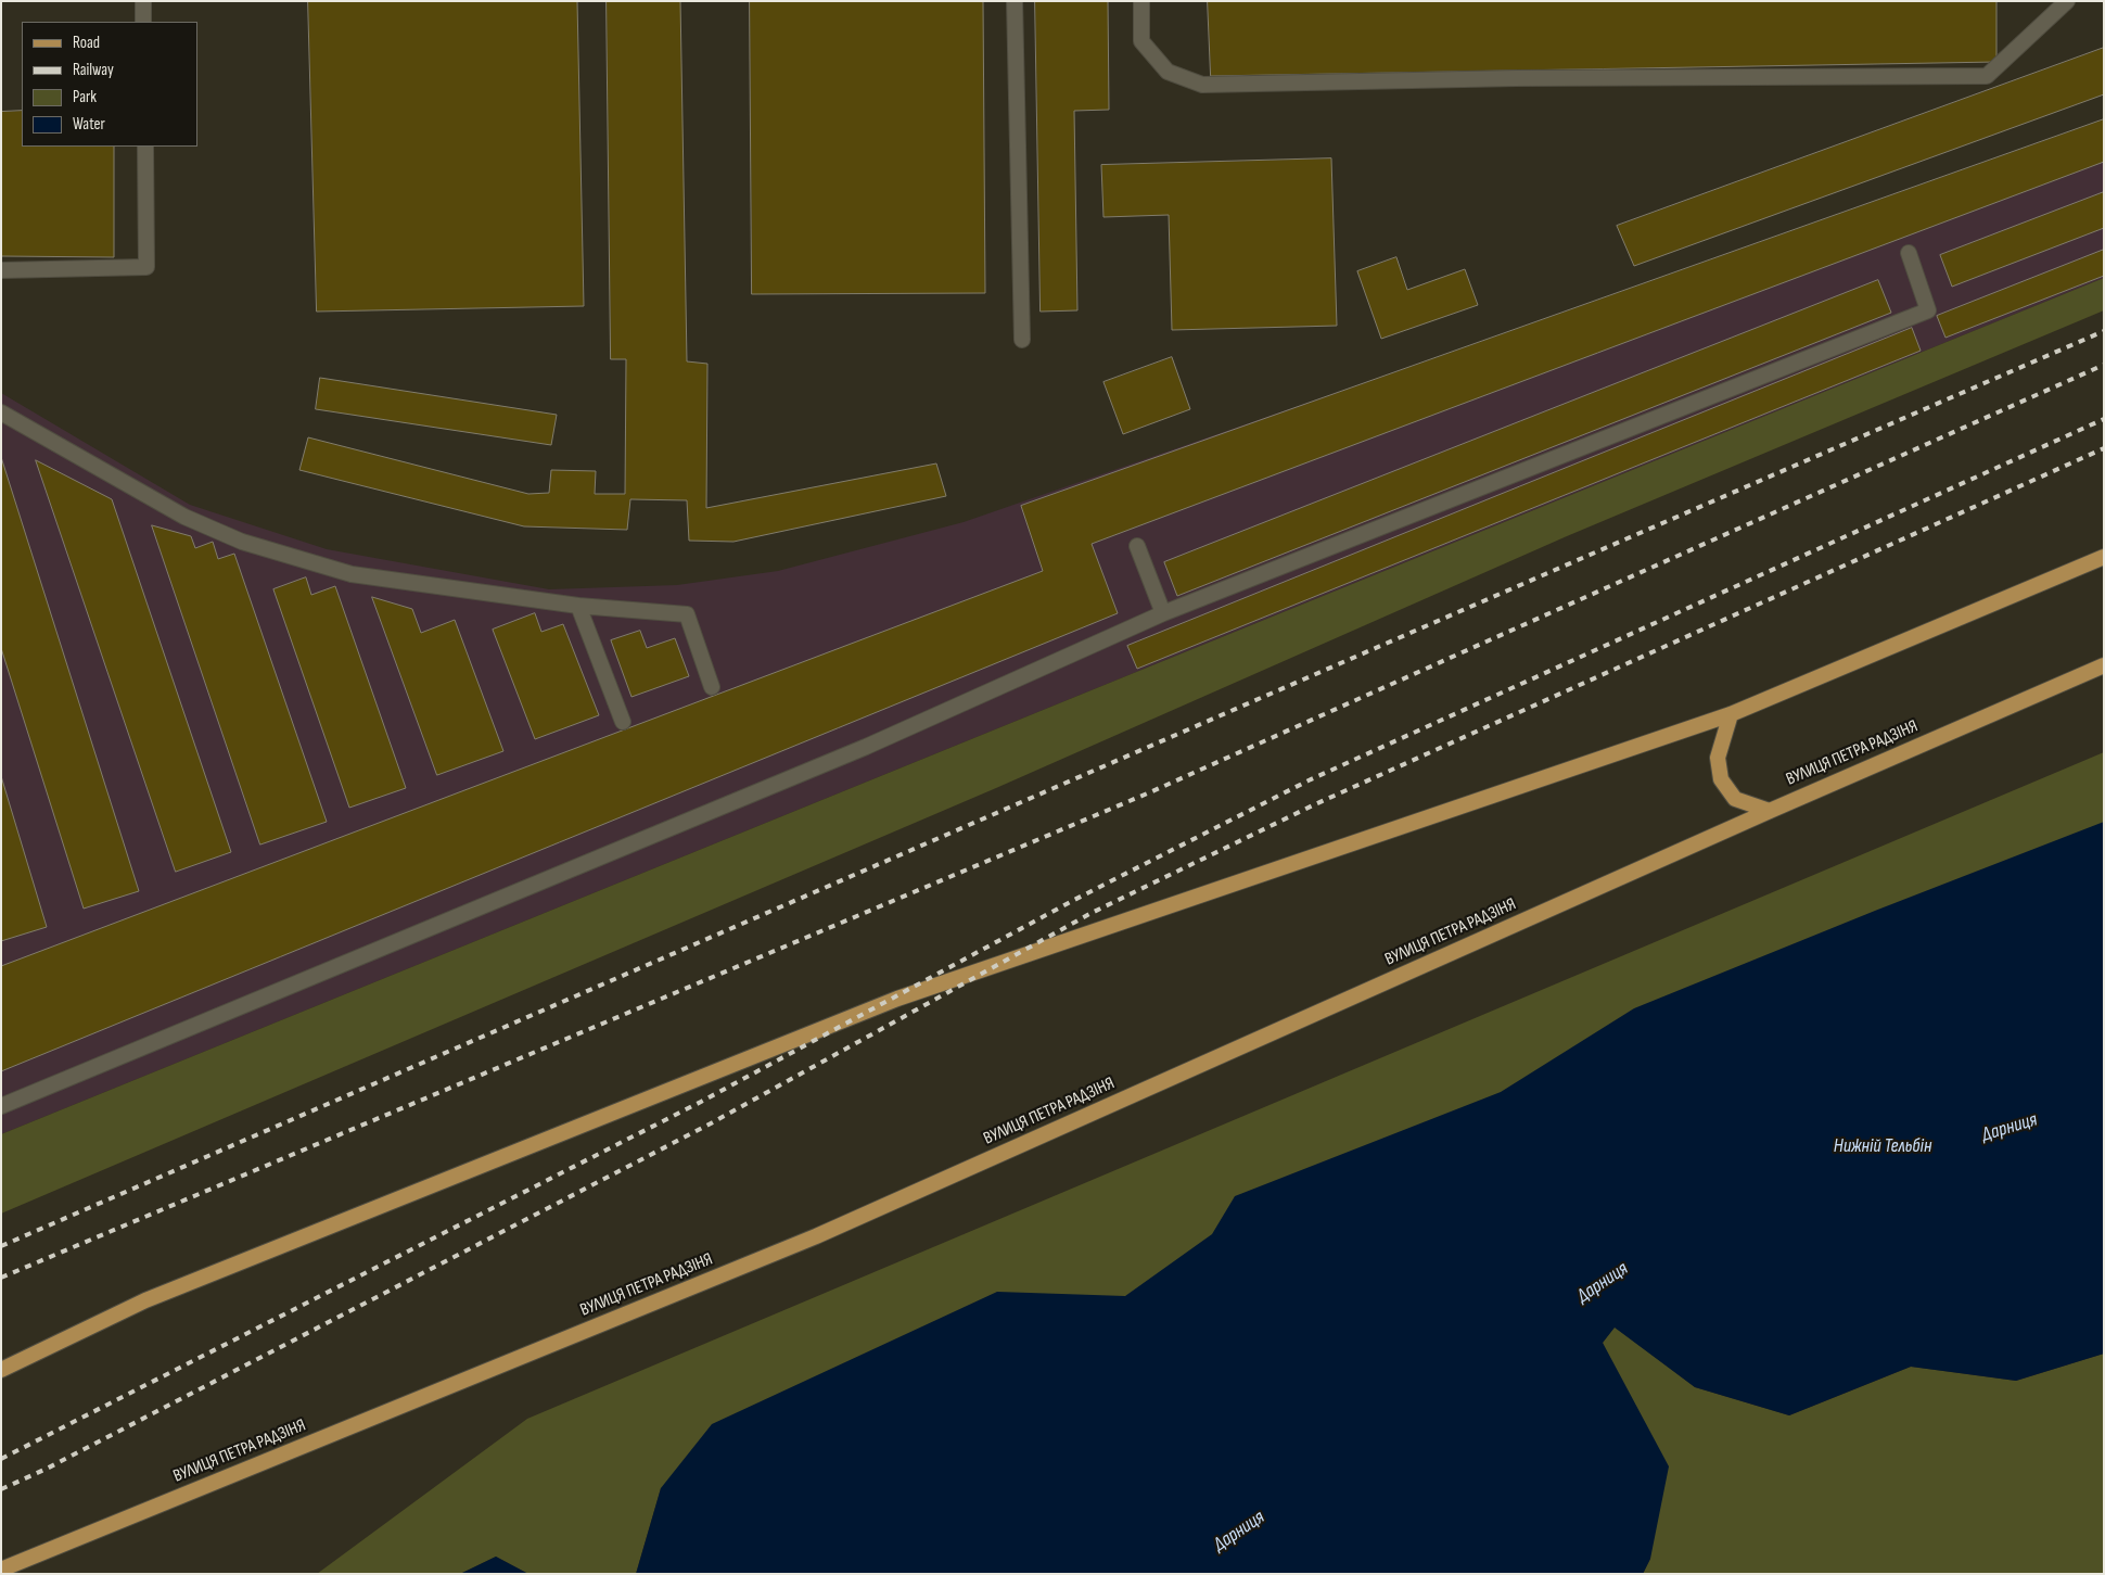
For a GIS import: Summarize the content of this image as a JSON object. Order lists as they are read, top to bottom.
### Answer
{
  "streets": {
    "main road": ["ВУЛИЦЯ ПЕТРА РАДЗІНЯ"]
  },
  "water": ["Дарниця", "Нижній Тельбін"],
  "legend": [
    "Road",
    "Railway",
    "Park",
    "Water"
  ]
}
